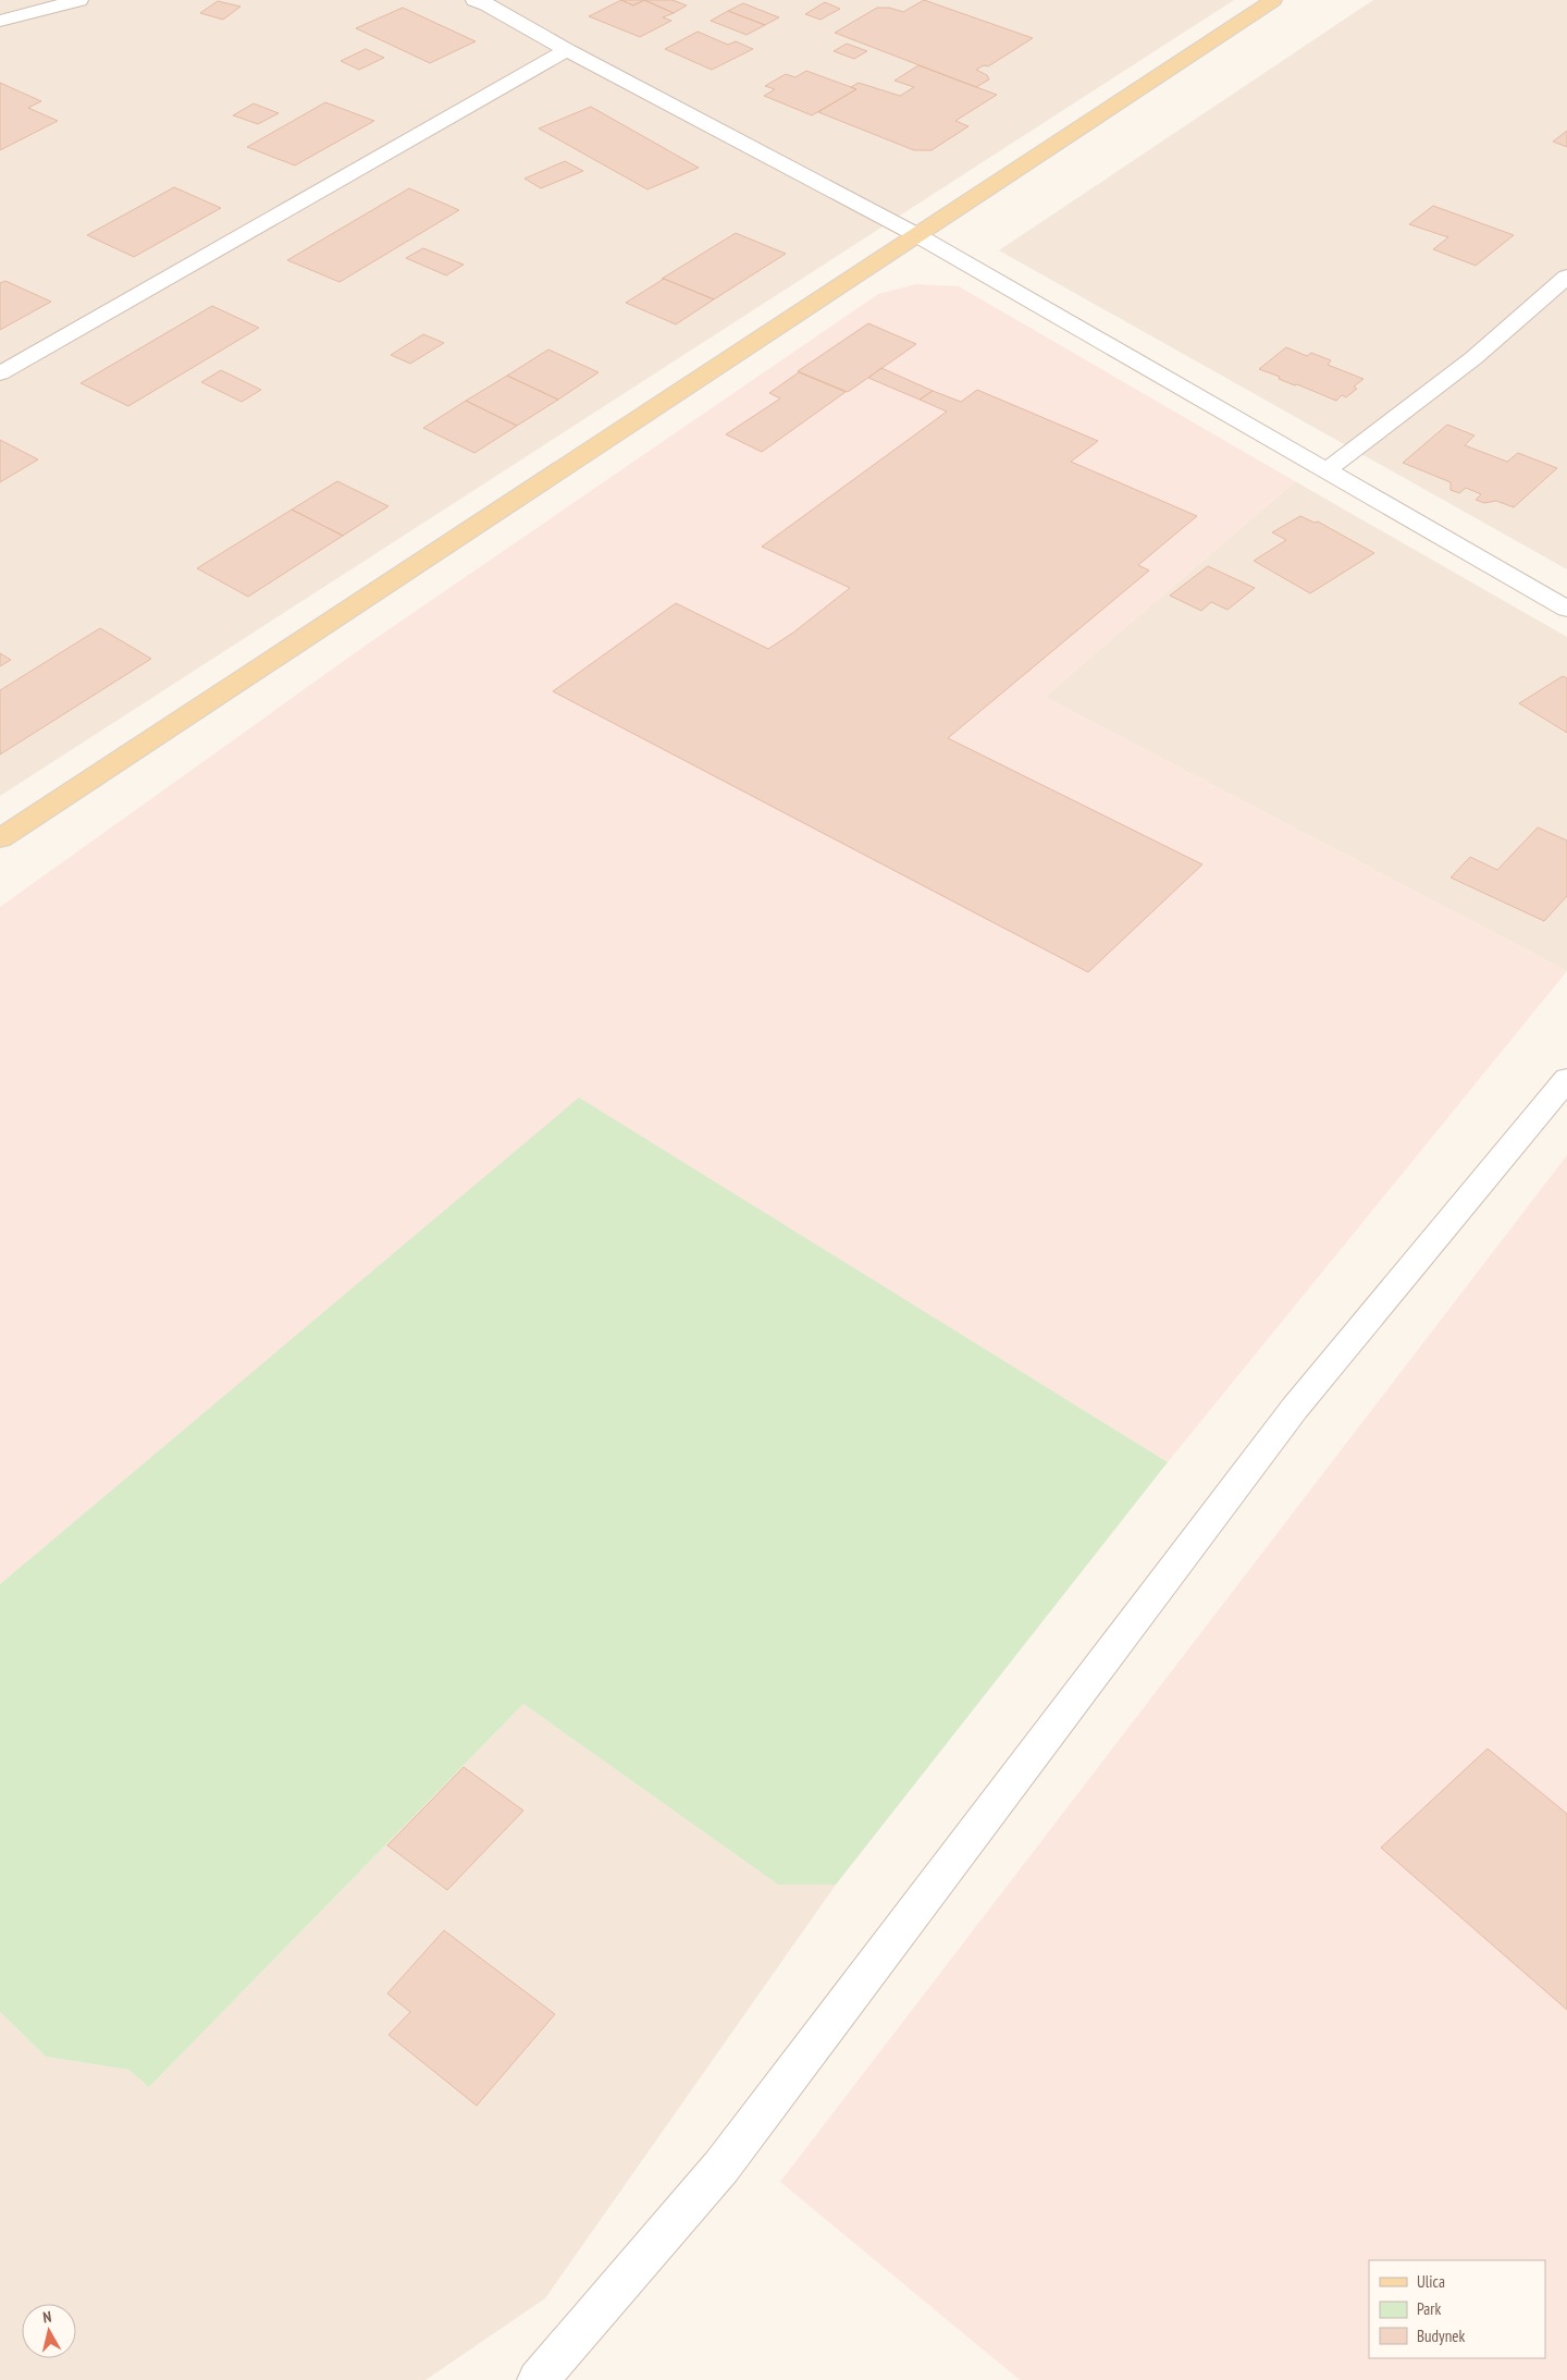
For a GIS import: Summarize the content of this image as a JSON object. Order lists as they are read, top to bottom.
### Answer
{
  "legend": ["Ulica", "Park", "Budynek"],
  "north": "top"
}
